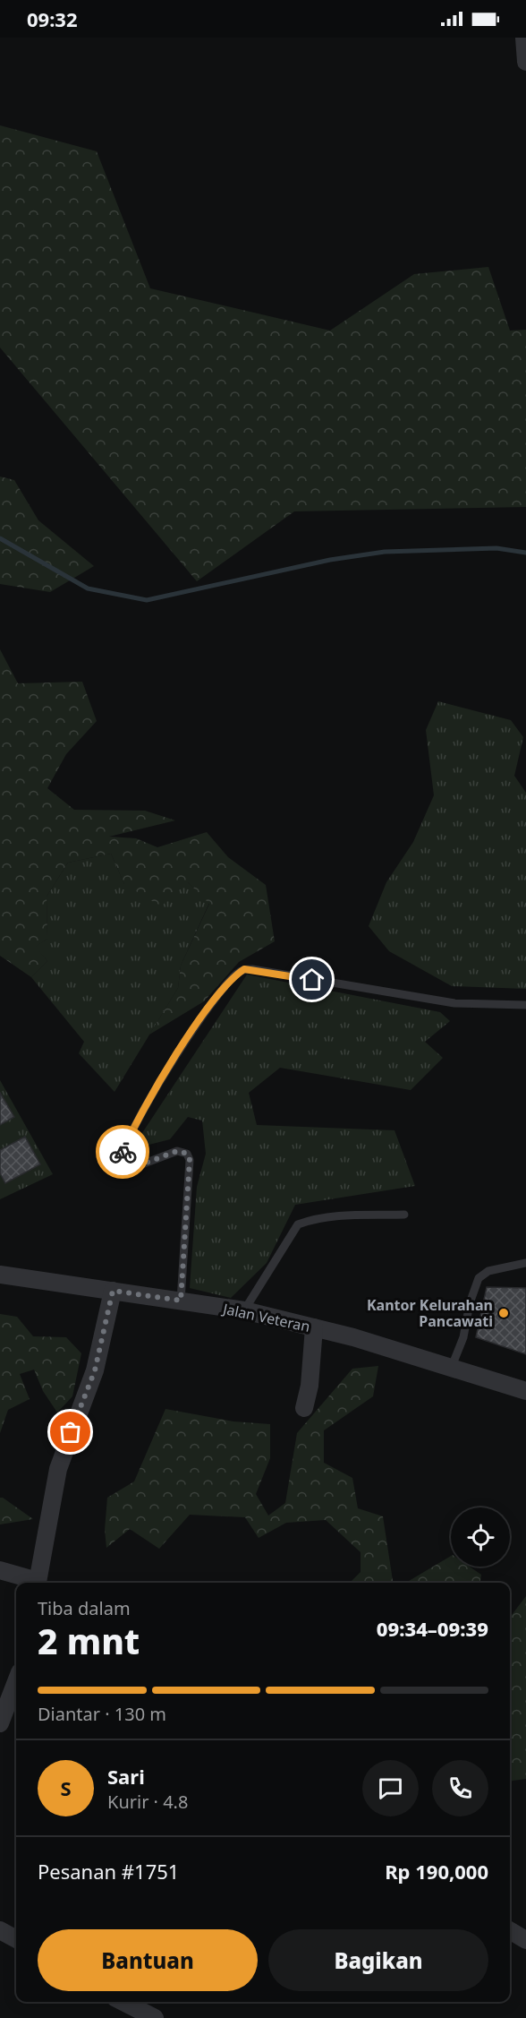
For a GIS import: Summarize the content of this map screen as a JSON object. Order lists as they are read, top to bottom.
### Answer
{
  "streets": {
    "street": ["Jalan Veteran"]
  },
  "places": ["Kantor Kelurahan Pancawati"],
  "page": {
    "status": "09:32",
    "heading": ["2 mnt", "Tiba dalam", "09:34–09:39"],
    "panel": [
      "Sari",
      "Kurir · 4.8",
      "Pesanan #1751",
      "Rp 190,000"
    ],
    "bar": "Diantar · 130 m",
    "round": "S",
    "buttons": ["Bantuan", "Bagikan"]
  }
}
